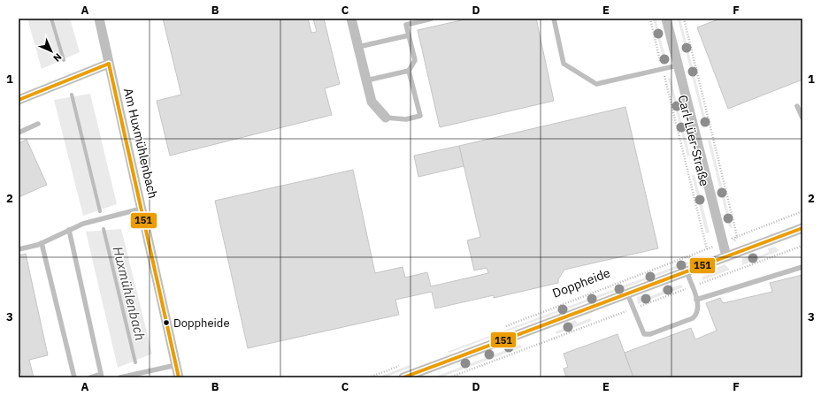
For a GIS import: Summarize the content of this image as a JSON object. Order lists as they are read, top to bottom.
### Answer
{
  "streets": {
    "street": ["Carl-Lüer-Straße", "Am Huxmühlenbach", "Doppheide"]
  },
  "crossings": [
    ["Carl-Lüer-Straße", "Doppheide"]
  ],
  "water": ["Huxmühlenbach"],
  "places": ["Doppheide"],
  "lines": ["transit line 151"],
  "north": "bottom right",
  "grid": {
    "columns": [
      "A",
      "B",
      "C",
      "D",
      "E",
      "F"
    ],
    "rows": ["1", "2", "3"]
  }
}
